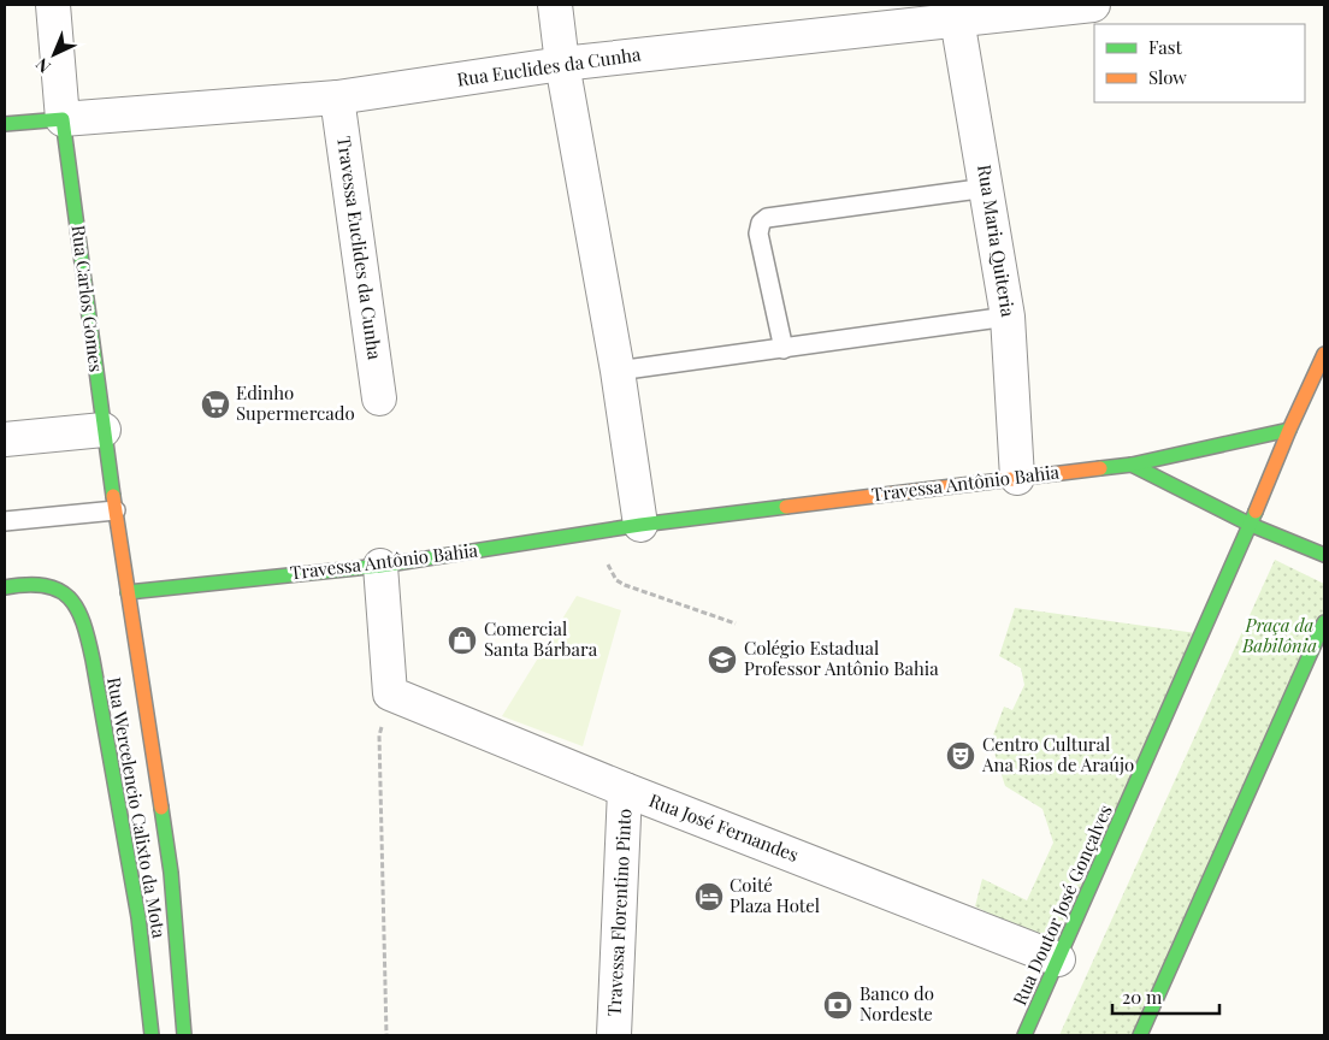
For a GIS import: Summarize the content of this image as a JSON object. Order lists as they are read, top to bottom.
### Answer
{
  "streets": {
    "street": [
      "Rua Euclides da Cunha",
      "Rua Maria Quiteria",
      "Travessa Euclides da Cunha",
      "Rua Carlos Gomes",
      "Travessa Antônio Bahia",
      "Rua Wercelencio Calixto da Mota",
      "Rua José Fernandes",
      "Rua Doutor José Gonçalves",
      "Travessa Florentino Pinto"
    ]
  },
  "crossings": [
    ["Rua Euclides da Cunha", "Rua Maria Quiteria"],
    ["Rua Euclides da Cunha", "Travessa Euclides da Cunha"],
    ["Rua Euclides da Cunha", "Rua Carlos Gomes"],
    ["Rua Maria Quiteria", "Travessa Antônio Bahia"],
    ["Rua Carlos Gomes", "Travessa Antônio Bahia"],
    ["Rua Carlos Gomes", "Rua Wercelencio Calixto da Mota"],
    ["Travessa Antônio Bahia", "Rua Wercelencio Calixto da Mota"],
    ["Travessa Antônio Bahia", "Rua Doutor José Gonçalves"],
    ["Rua José Fernandes", "Rua Doutor José Gonçalves"],
    ["Rua José Fernandes", "Travessa Florentino Pinto"]
  ],
  "parks": ["Praça da Babilônia"],
  "places": {
    "supermarket": ["Edinho Supermercado"],
    "shop": ["Comercial Santa Bárbara"],
    "school or university": ["Colégio Estadual Professor Antônio Bahia"],
    "theatre": ["Centro Cultural Ana Rios de Araújo"],
    "hotel": ["Coité Plaza Hotel"],
    "bank": ["Banco do Nordeste"]
  },
  "legend": ["Fast", "Slow"],
  "scale_bar": "20 m",
  "north": "bottom left"
}
